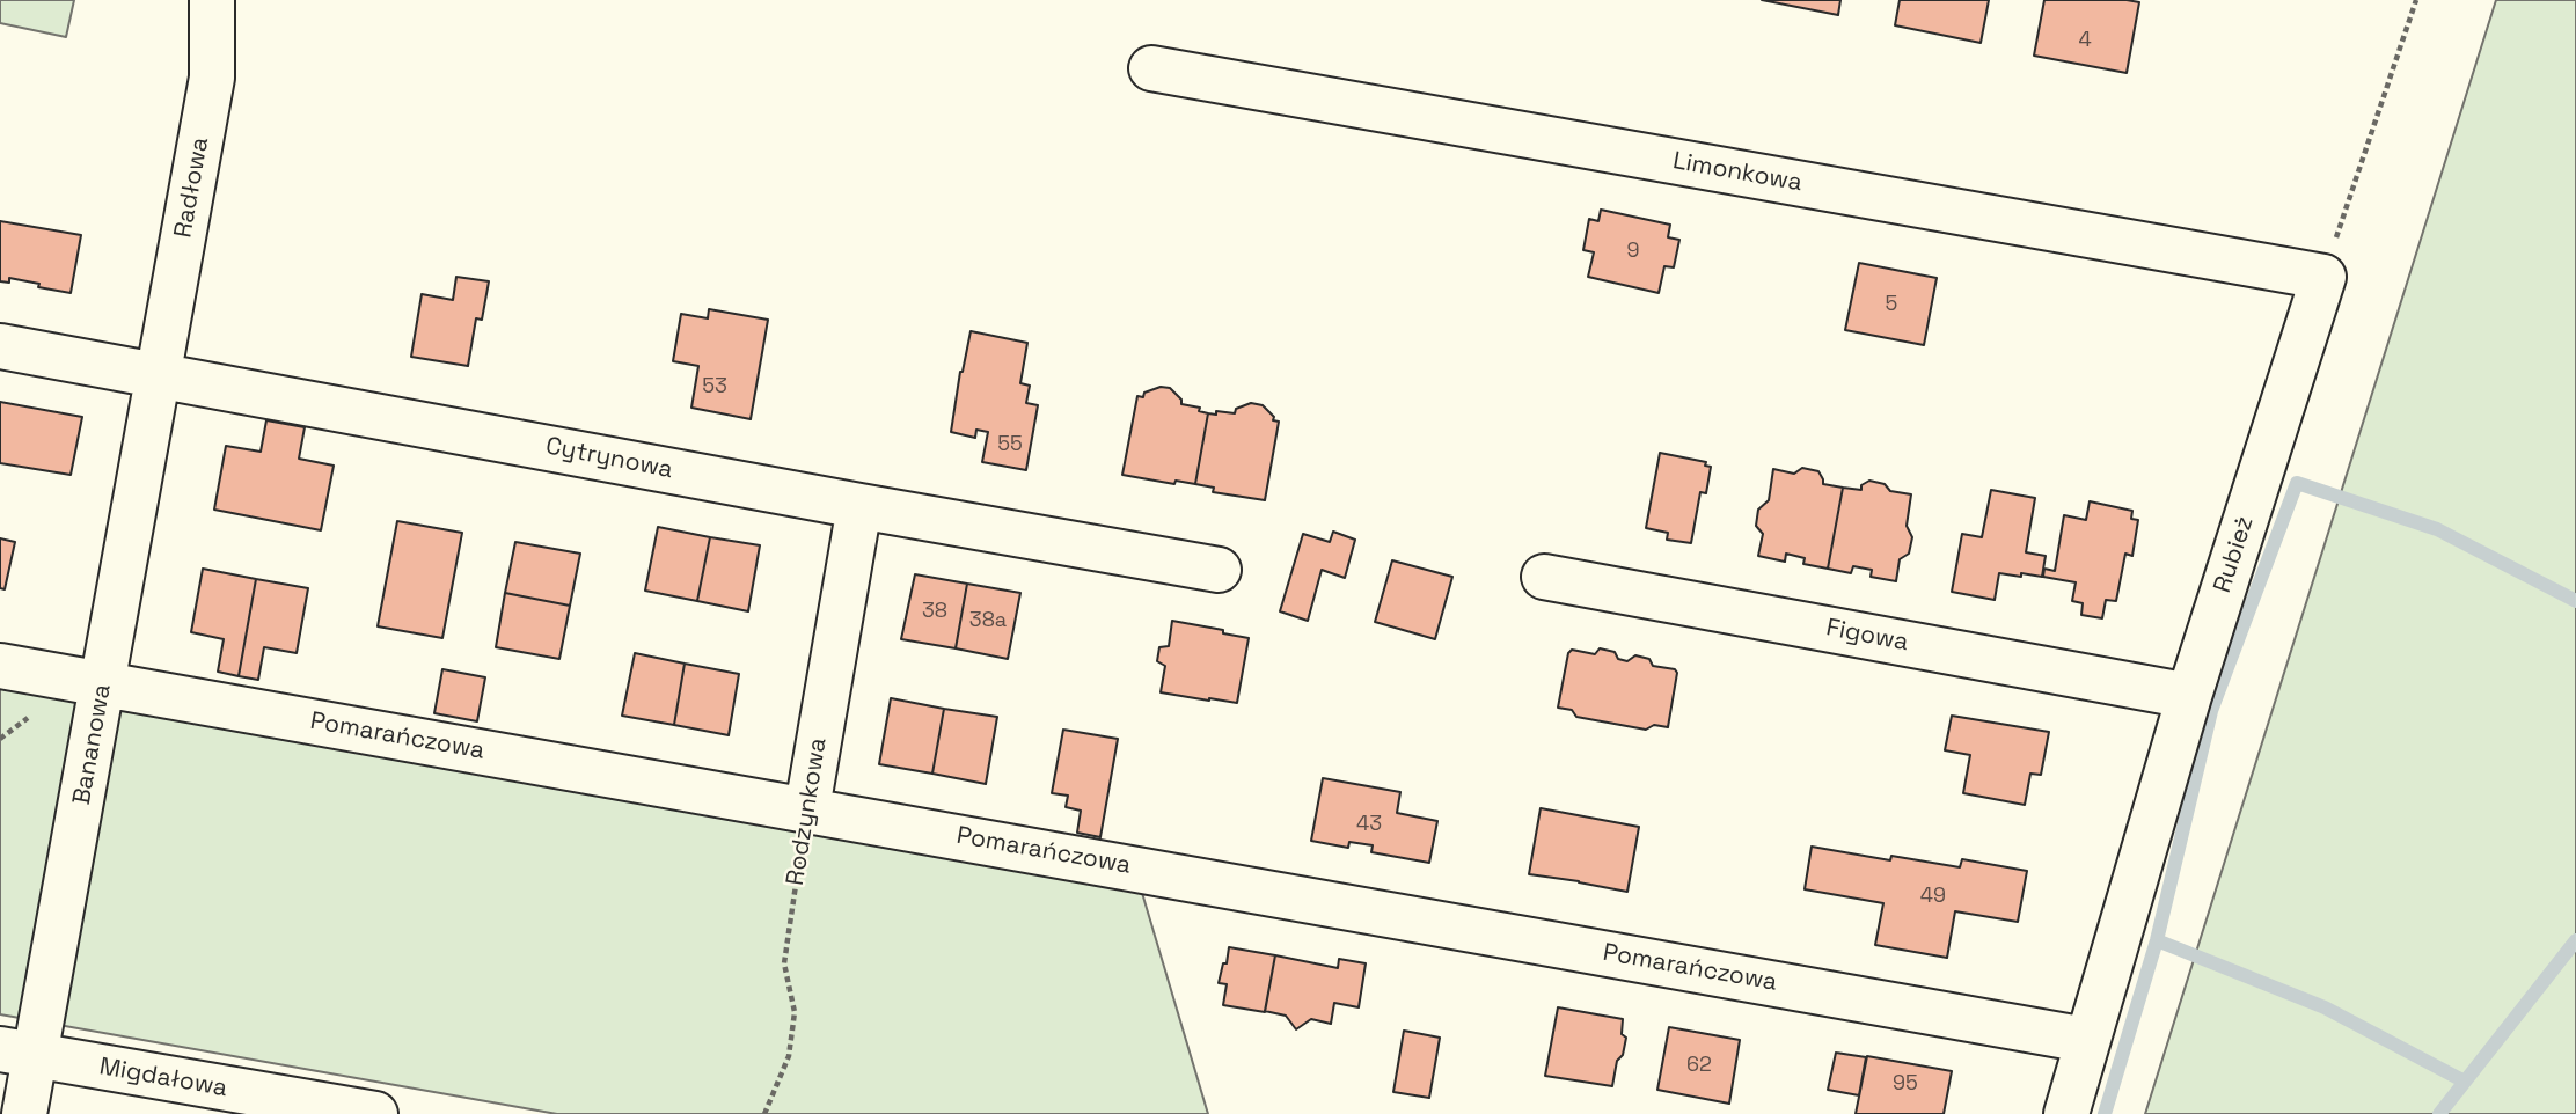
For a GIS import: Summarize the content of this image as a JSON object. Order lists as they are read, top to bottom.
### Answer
{
  "streets": {
    "street": [
      "Limonkowa",
      "Radłowa",
      "Cytrynowa",
      "Rubież",
      "Figowa",
      "Pomarańczowa",
      "Bananowa",
      "Rodzynkowa",
      "Migdałowa"
    ]
  },
  "crossings": [
    ["Limonkowa", "Rubież"],
    ["Radłowa", "Cytrynowa"],
    ["Radłowa", "Bananowa"],
    ["Cytrynowa", "Bananowa"],
    ["Cytrynowa", "Rodzynkowa"],
    ["Rubież", "Figowa"],
    ["Rubież", "Pomarańczowa"],
    ["Pomarańczowa", "Bananowa"],
    ["Pomarańczowa", "Rodzynkowa"],
    ["Bananowa", "Migdałowa"]
  ],
  "house_numbers": [
    "4",
    "9",
    "5",
    "53",
    "55",
    "38",
    "38a",
    "43",
    "49",
    "62",
    "95"
  ]
}
